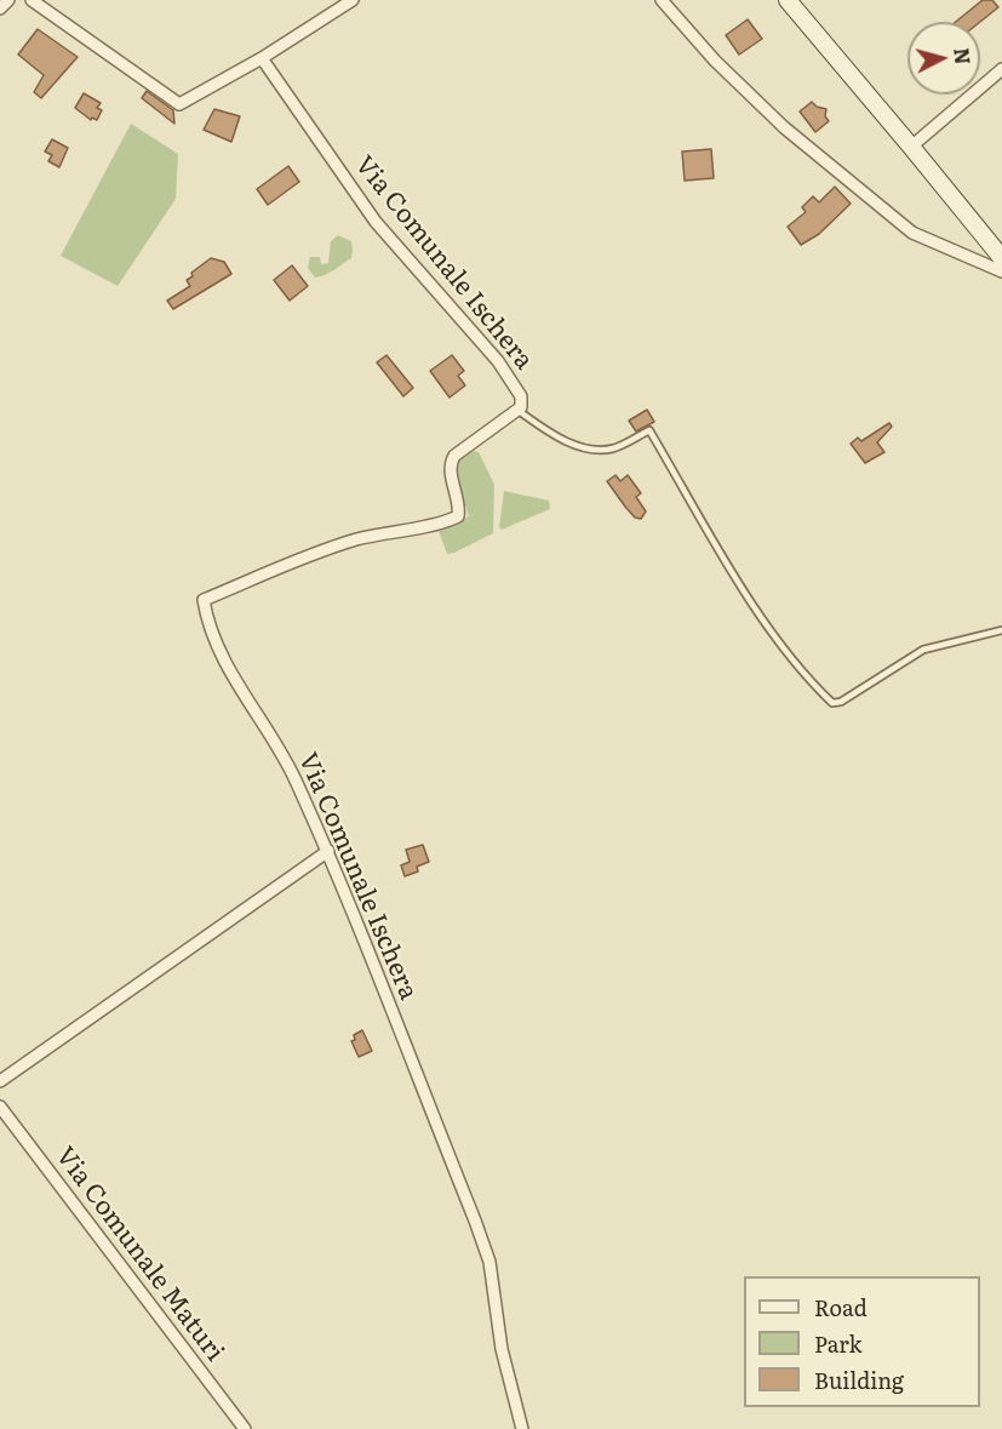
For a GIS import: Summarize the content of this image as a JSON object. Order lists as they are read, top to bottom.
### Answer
{
  "streets": {
    "street": ["Via Comunale Ischera", "Via Comunale Maturi"]
  },
  "legend": ["Road", "Park", "Building"],
  "north": "right"
}
